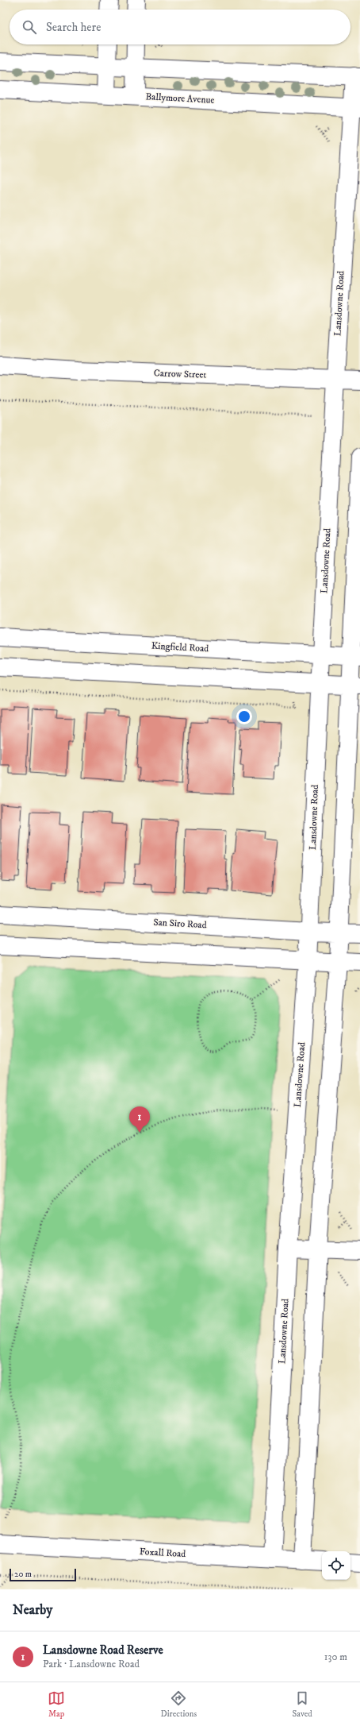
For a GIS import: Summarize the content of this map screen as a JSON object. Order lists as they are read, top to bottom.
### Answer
{
  "streets": {
    "street": [
      "Ballymore Avenue",
      "Lansdowne Road",
      "Carrow Street",
      "Kingfield Road",
      "San Siro Road",
      "Foxall Road"
    ]
  },
  "crossings": [
    ["Ballymore Avenue", "Lansdowne Road"],
    ["Lansdowne Road", "Carrow Street"],
    ["Lansdowne Road", "Kingfield Road"],
    ["Lansdowne Road", "San Siro Road"],
    ["Lansdowne Road", "Foxall Road"]
  ],
  "scale_bar": "20 m",
  "page": {
    "search": "Search here",
    "pins": "1",
    "scale": "20 m",
    "heading": "Nearby",
    "list": [
      {
        "mark": "1",
        "name": "Lansdowne Road Reserve",
        "note": "Park · Lansdowne Road",
        "value": "130 m"
      }
    ],
    "nav": ["Map", "Directions", "Saved"]
  }
}
